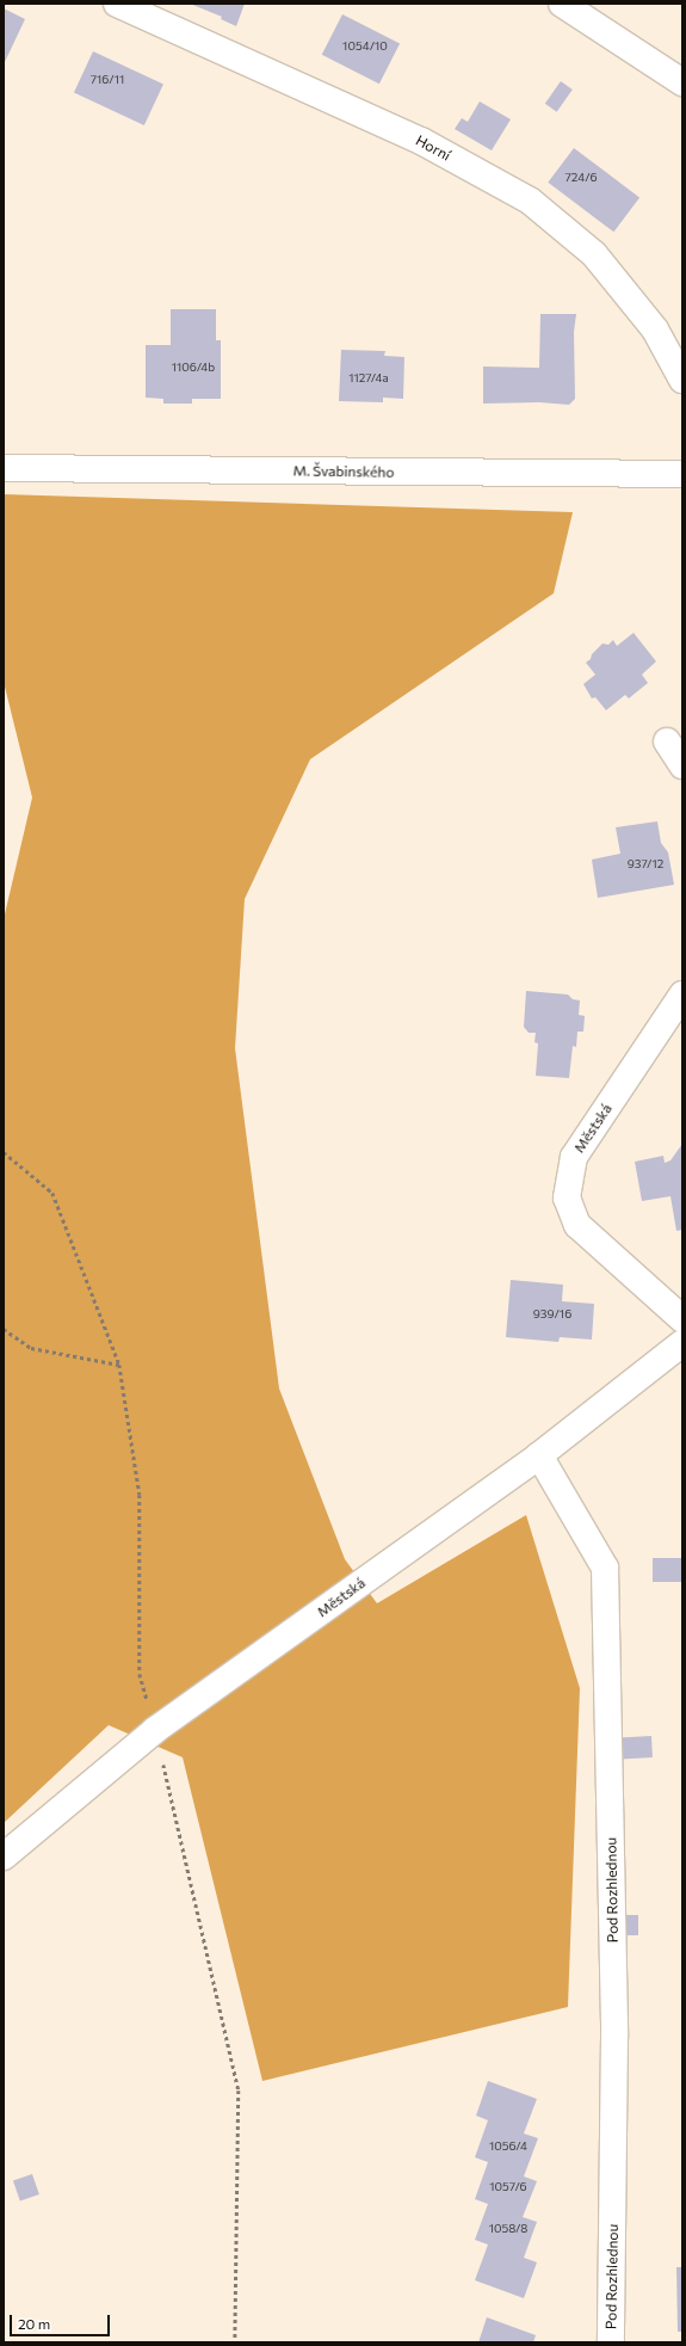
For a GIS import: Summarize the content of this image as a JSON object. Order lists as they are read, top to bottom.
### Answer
{
  "streets": {
    "street": [
      "Horní",
      "M. Švabinského",
      "Městská",
      "Pod Rozhlednou"
    ]
  },
  "crossings": [
    ["Městská", "Pod Rozhlednou"]
  ],
  "house_numbers": [
    "1054/10",
    "716/11",
    "724/6",
    "1106/4b",
    "1127/4a",
    "937/12",
    "939/16",
    "1056/4",
    "1057/6",
    "1058/8"
  ],
  "scale_bar": "20 m"
}
